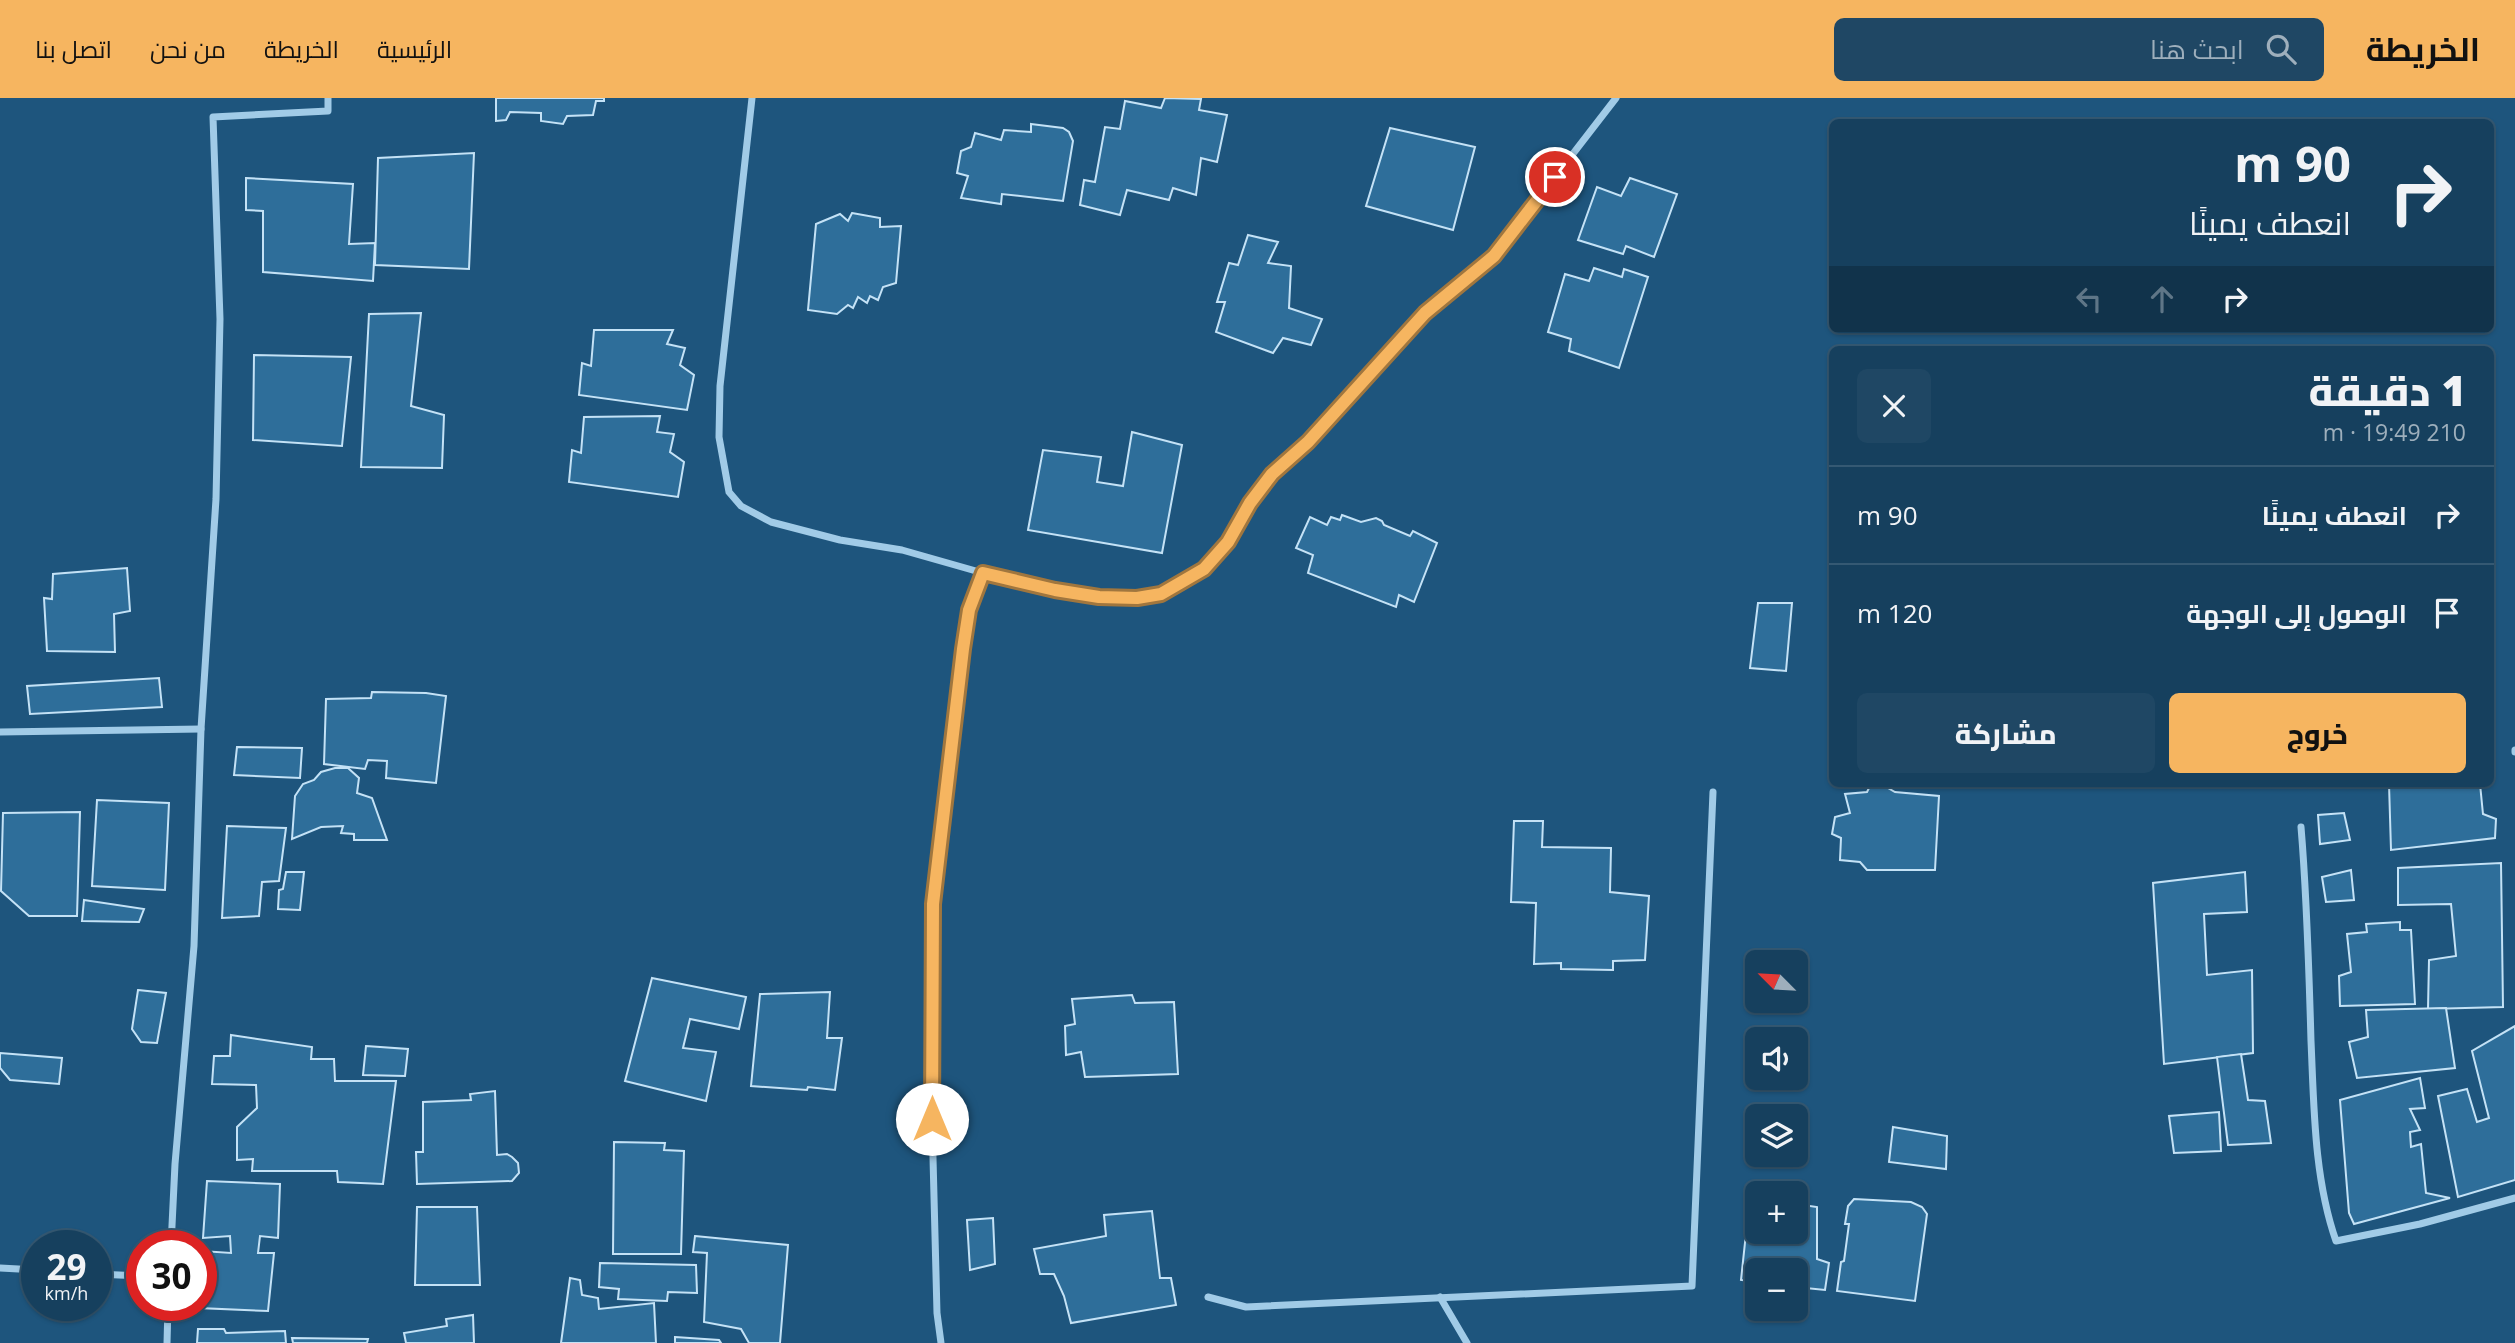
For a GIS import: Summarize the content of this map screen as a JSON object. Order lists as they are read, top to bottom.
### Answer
{
  "north": "top left",
  "page": {
    "header": "الخريطة",
    "search": "ابحث هنا",
    "nav": [
      "الرئيسية",
      "الخريطة",
      "من نحن",
      "اتصل بنا"
    ],
    "turn": ["90 m", "انعطف يمينًا"],
    "heading": ["1 دقيقة", "210 m · 19:49"],
    "list": [
      {
        "name": "انعطف يمينًا",
        "value": "90 m"
      },
      {
        "name": "الوصول إلى الوجهة",
        "value": "120 m"
      }
    ],
    "buttons": ["خروج", "مشاركة"],
    "map_buttons": ["+", "−"],
    "speed": "29 km/h",
    "limit": "30"
  }
}
